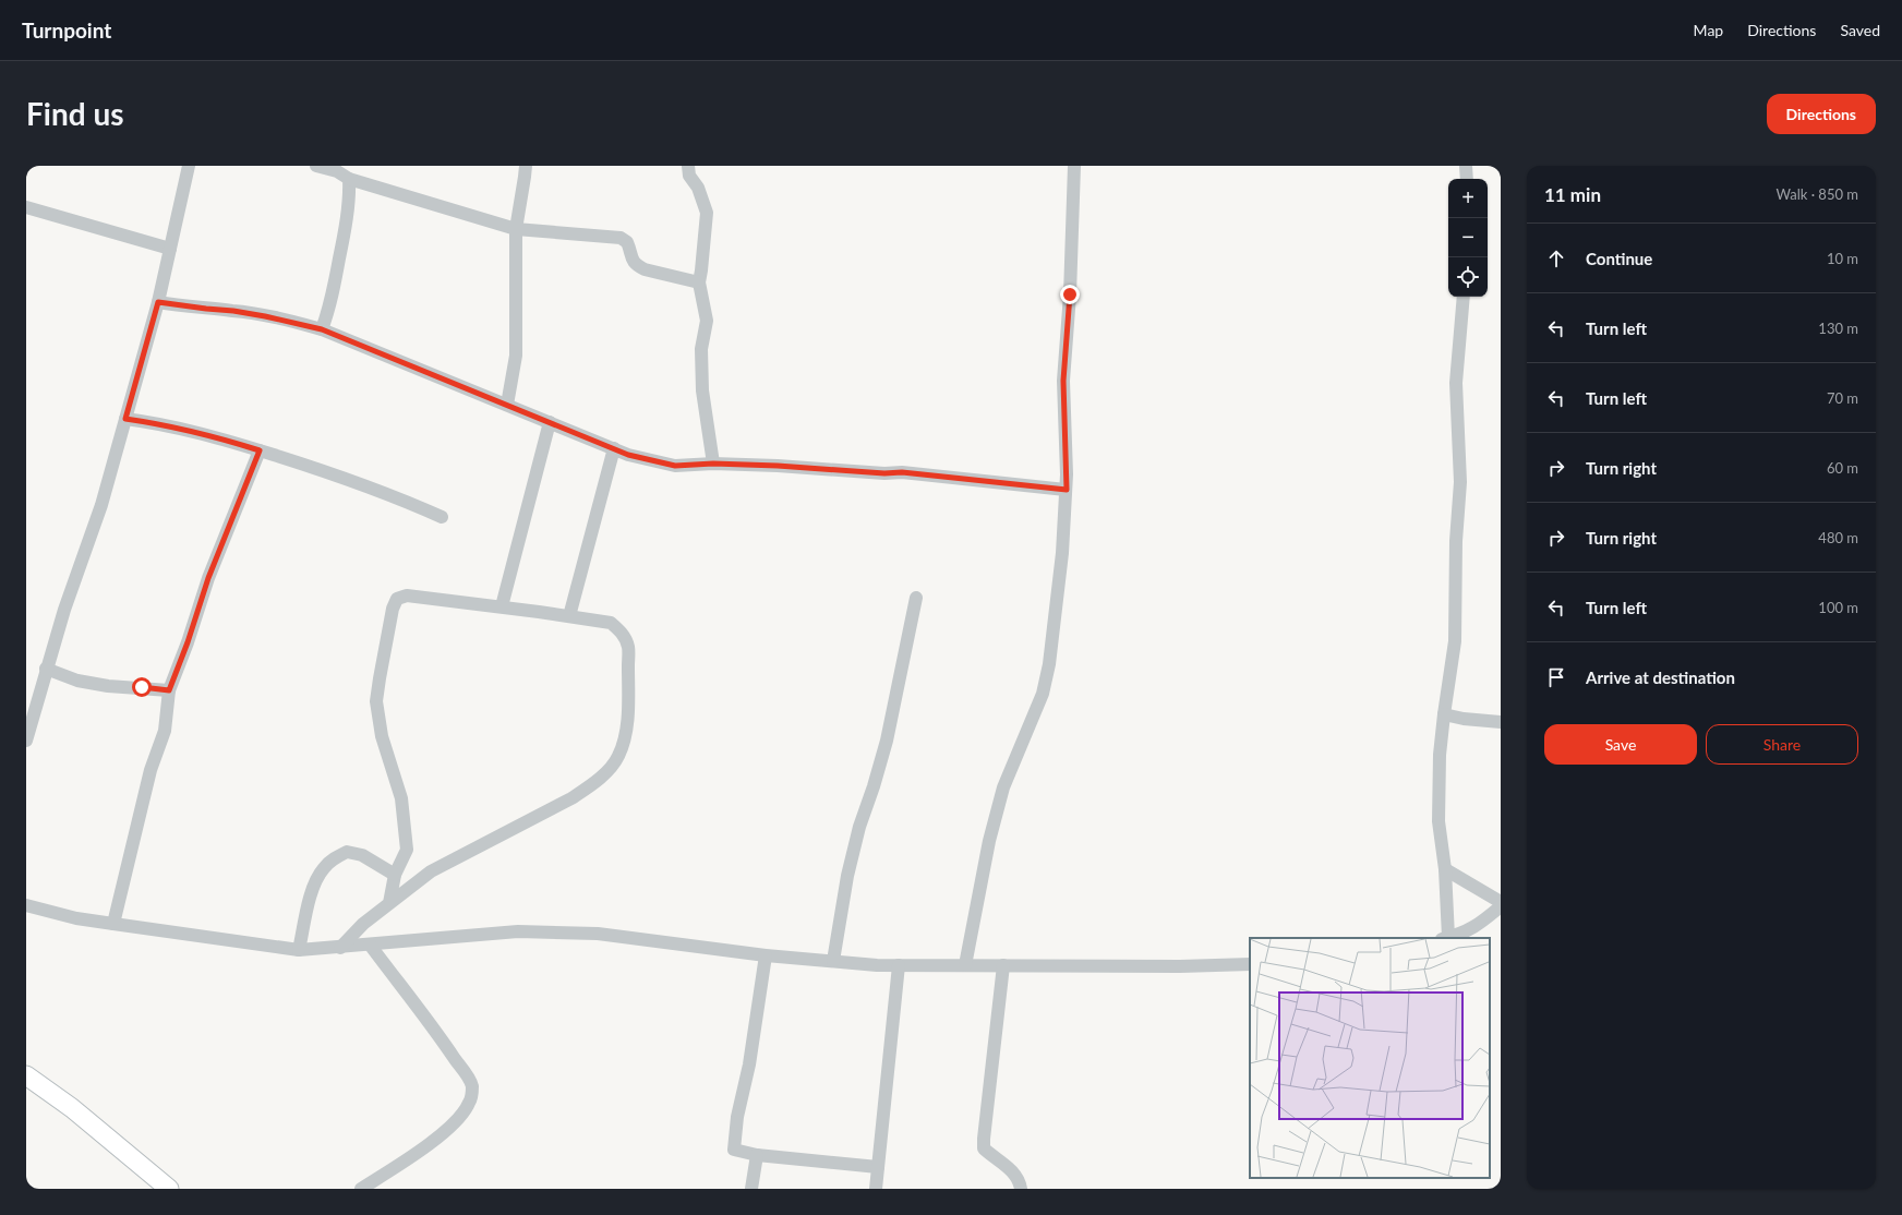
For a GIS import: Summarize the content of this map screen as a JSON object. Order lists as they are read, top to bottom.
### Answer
{
  "page": {
    "header": "Turnpoint",
    "nav": ["Map", "Directions", "Saved"],
    "buttons": [
      "Directions",
      ["Save", "Share"]
    ],
    "title": "Find us",
    "heading": ["11 min", "Walk · 850 m"],
    "map_buttons": ["+", "−"],
    "list": [
      ["Continue", "10 m"],
      ["Turn left", "130 m"],
      ["Turn left", "70 m"],
      ["Turn right", "60 m"],
      ["Turn right", "480 m"],
      ["Turn left", "100 m"],
      "Arrive at destination"
    ]
  }
}
